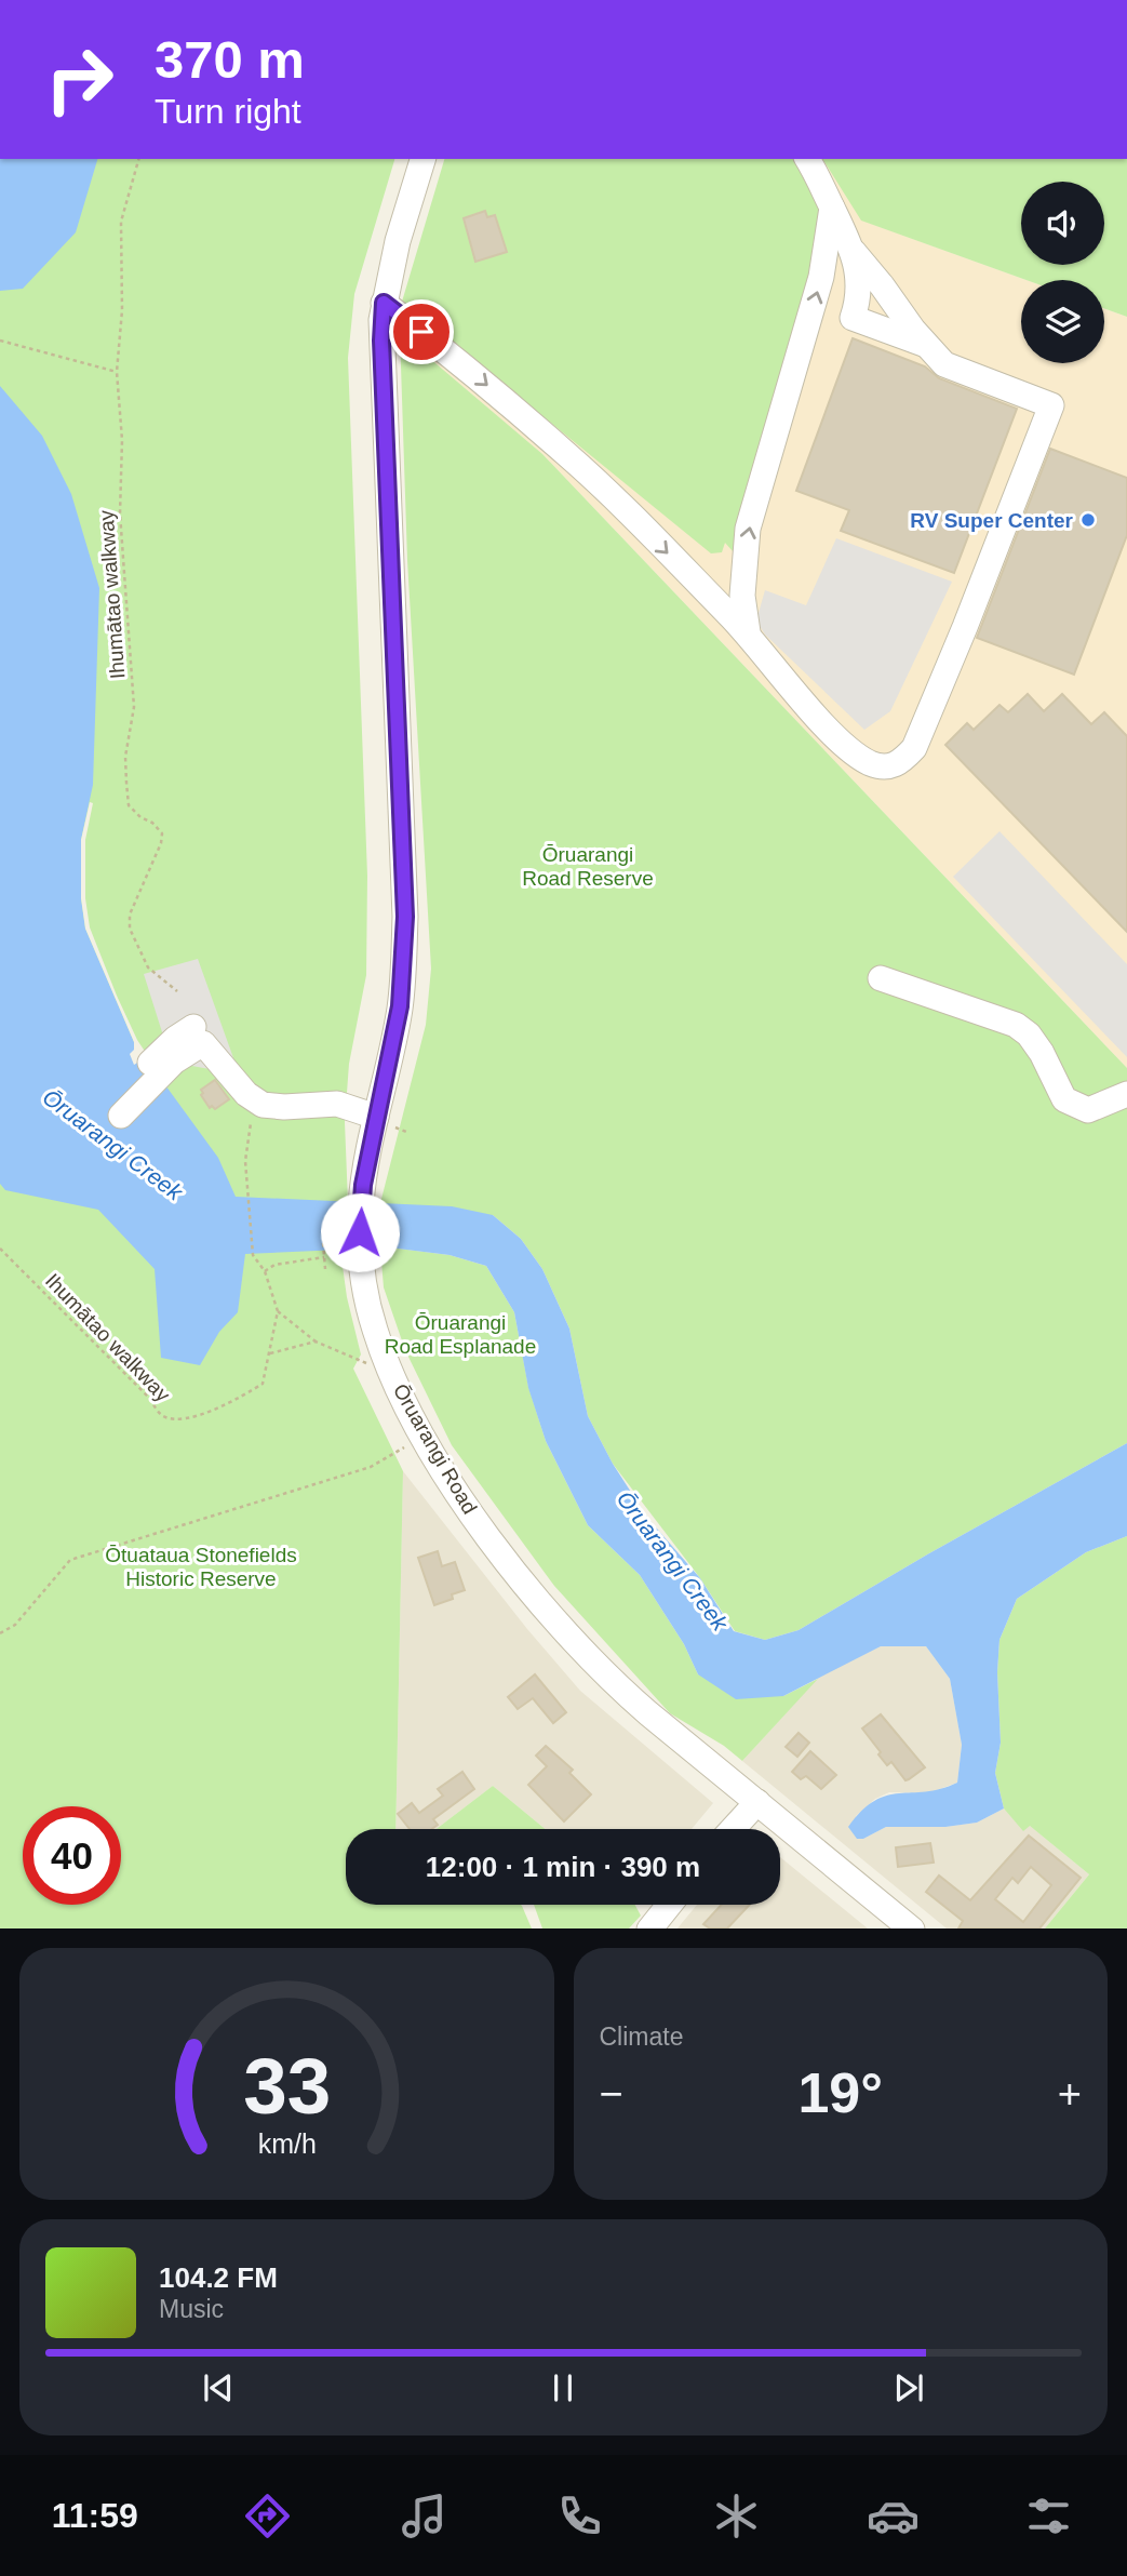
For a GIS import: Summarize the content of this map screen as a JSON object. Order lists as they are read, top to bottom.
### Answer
{
  "streets": {
    "street": ["Ōruarangi Road"],
    "path": ["Ihumātao walkway"]
  },
  "water": ["Ōruarangi Creek"],
  "parks": ["Ōruarangi Road Reserve", "Ōruarangi Road Esplanade", "Ōtuataua Stonefields Historic Reserve"],
  "places": ["RV Super Center"],
  "page": {
    "turn": ["370 m", "Turn right"],
    "limit": "40",
    "trip": "12:00 · 1 min · 390 m",
    "tile": "Climate",
    "heat": ["−", "19°", "+"],
    "song": ["104.2 FM", "Music"],
    "tabs": "11:59",
    "gauge": ["33", "km/h"]
  }
}
